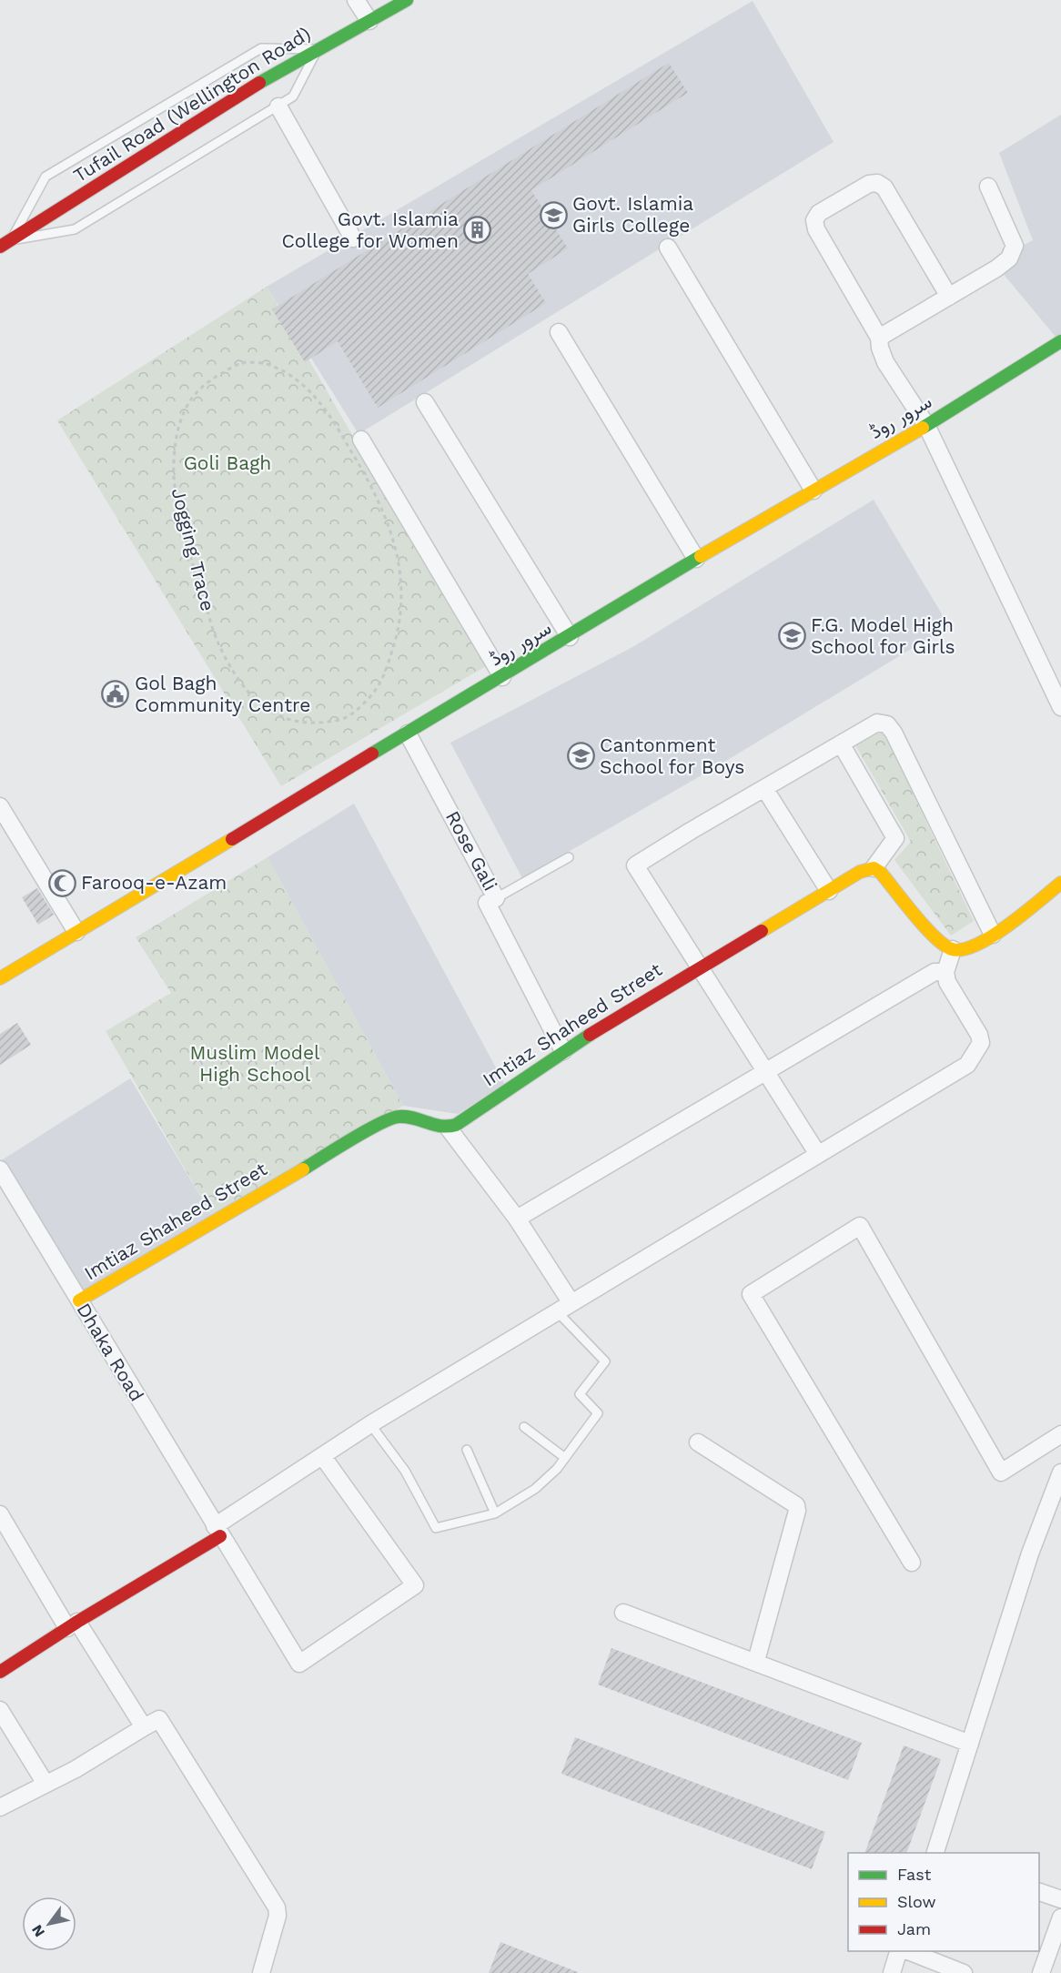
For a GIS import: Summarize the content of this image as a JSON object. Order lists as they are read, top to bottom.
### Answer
{
  "streets": {
    "street": [
      "Tufail Road (Wellington Road)",
      "سرور روڈ",
      "Rose Gali",
      "Imtiaz Shaheed Street",
      "Dhaka Road"
    ],
    "path": ["Jogging Trace"]
  },
  "crossings": [
    ["سرور روڈ", "Rose Gali"],
    ["Rose Gali", "Imtiaz Shaheed Street"],
    ["Imtiaz Shaheed Street", "Dhaka Road"]
  ],
  "parks": ["Goli Bagh", "Muslim Model High School"],
  "places": {
    "school or university": ["Govt. Islamia Girls College", "F.G. Model High School for Girls", "Cantonment School for Boys"],
    "building": ["Govt. Islamia College for Women"],
    "public building": ["Gol Bagh Community Centre"],
    "mosque": ["Farooq-e-Azam"]
  },
  "legend": ["Fast", "Slow", "Jam"],
  "north": "bottom left"
}
